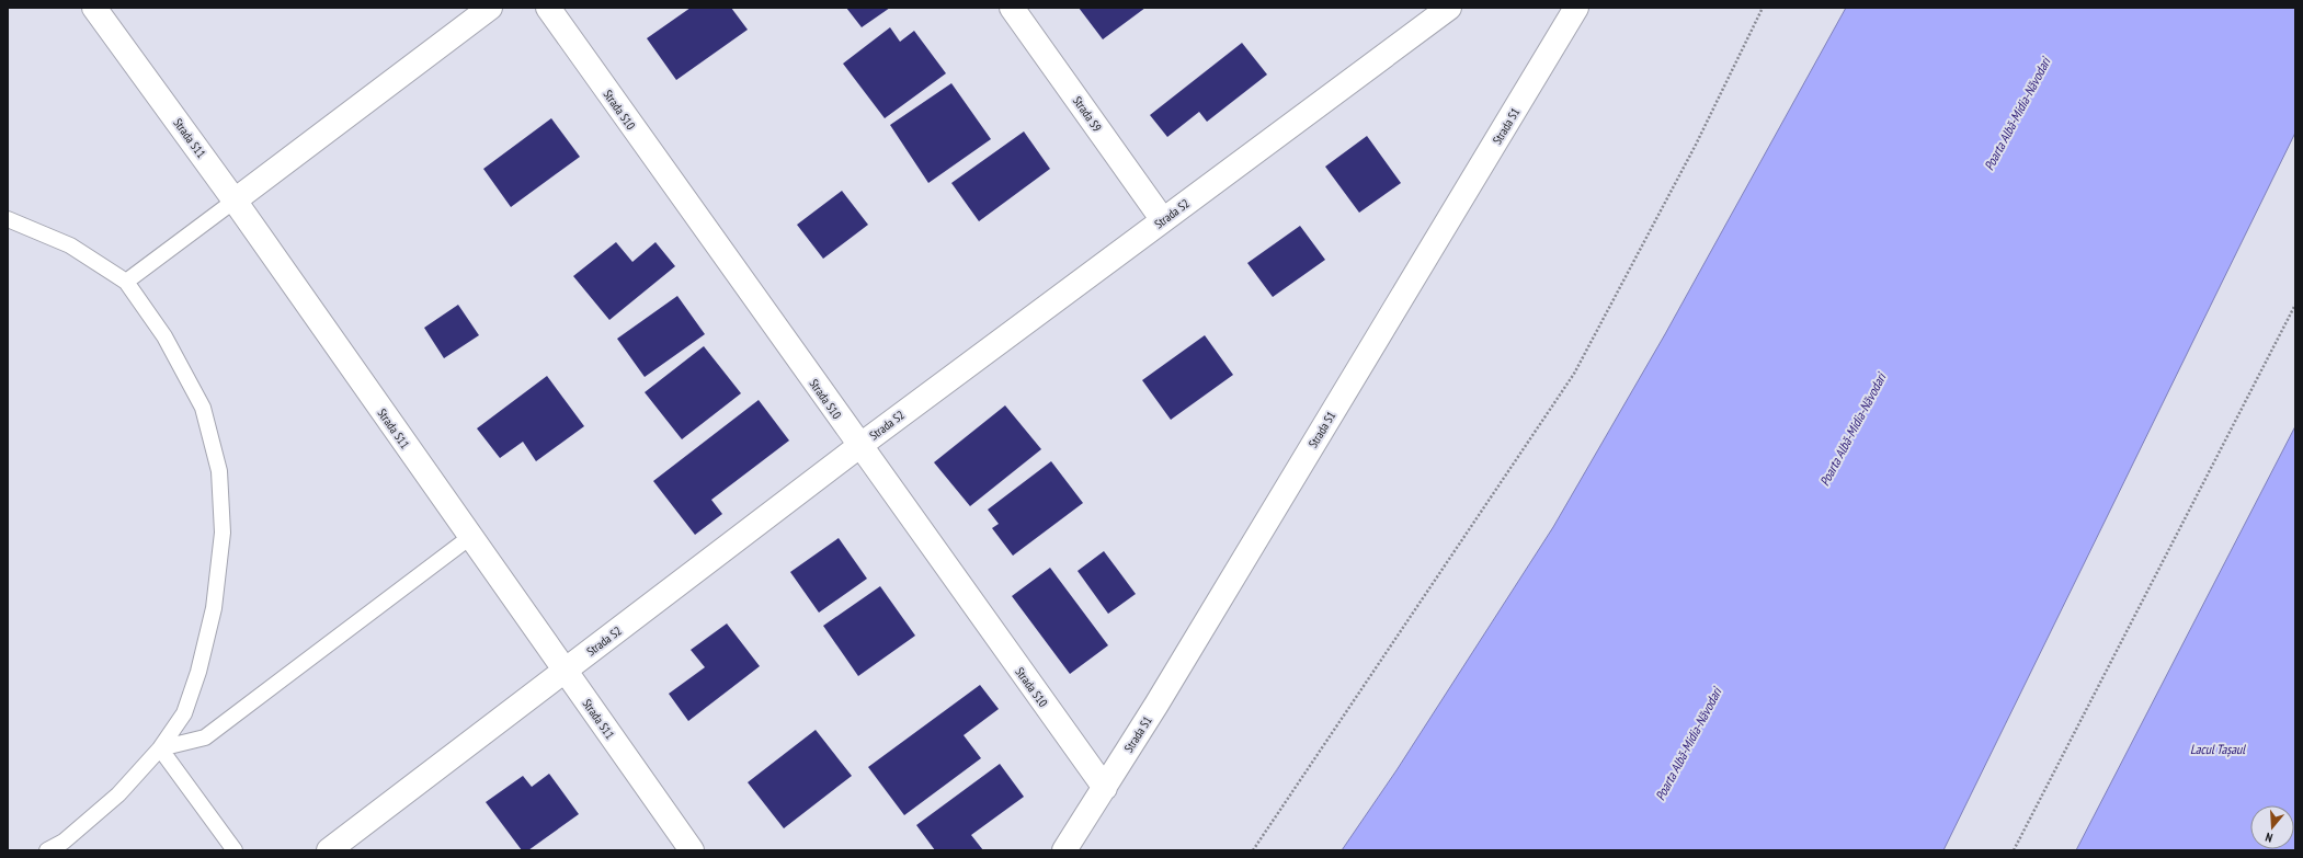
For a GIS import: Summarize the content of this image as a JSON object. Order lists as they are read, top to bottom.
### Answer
{
  "streets": {
    "street": [
      "Strada S10",
      "Strada S9",
      "Strada S1",
      "Strada S11",
      "Strada S2"
    ]
  },
  "crossings": [
    ["Strada S10", "Strada S1"],
    ["Strada S10", "Strada S2"],
    ["Strada S9", "Strada S2"],
    ["Strada S11", "Strada S2"]
  ],
  "water": ["Poarta Albă-Midia-Năvodari", "Lacul Tașaul"],
  "north": "bottom"
}
